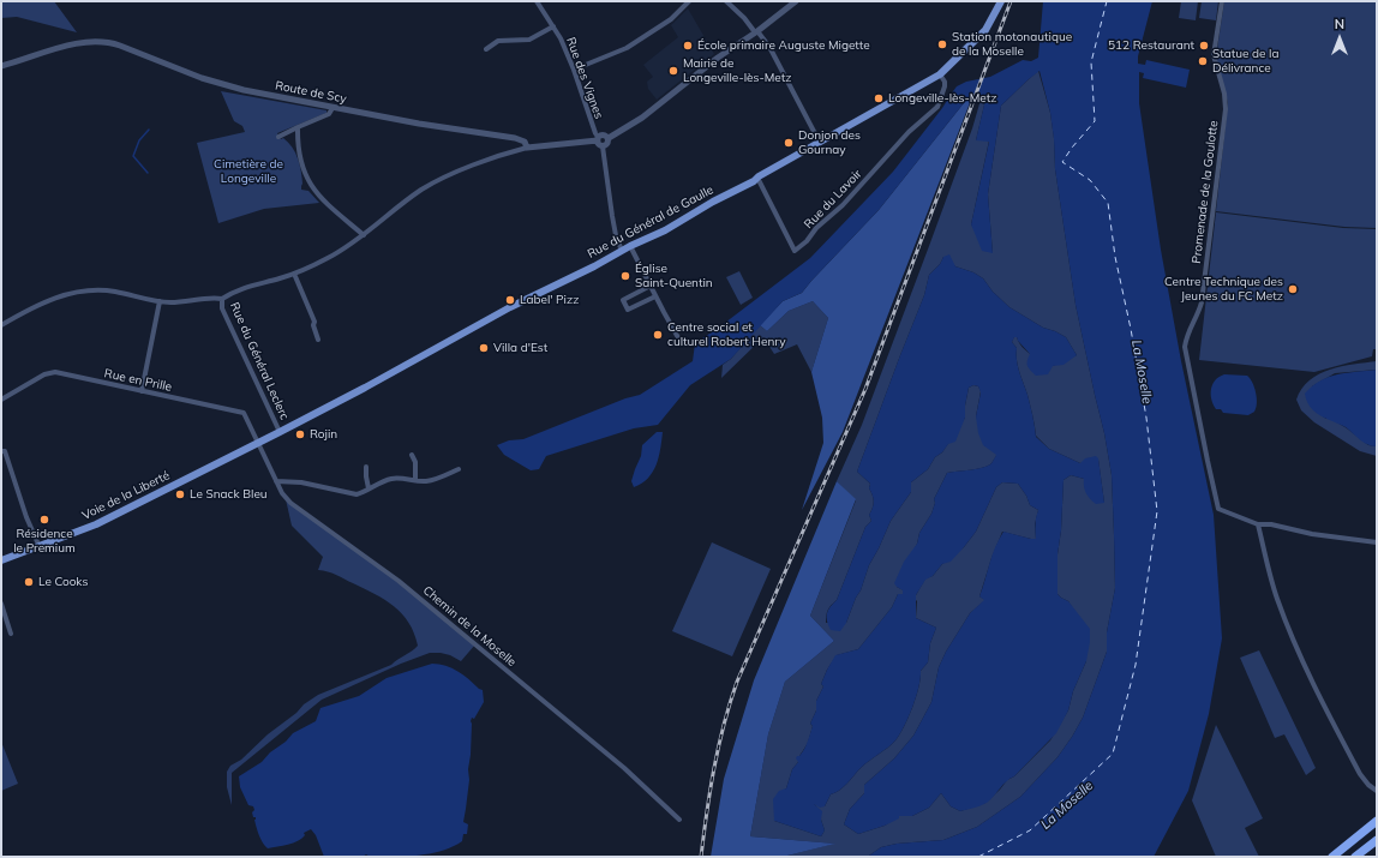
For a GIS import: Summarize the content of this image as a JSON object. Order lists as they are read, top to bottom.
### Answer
{
  "streets": {
    "main road": ["Rue du Général de Gaulle", "Voie de la Liberté"],
    "street": [
      "Rue des Vignes",
      "Route de Scy",
      "Promenade de la Goulotte",
      "Rue du Lavoir",
      "Rue du Général Leclerc",
      "Rue en Prille",
      "Chemin de la Moselle"
    ]
  },
  "crossings": [
    ["Rue du Lavoir", "Rue du Général de Gaulle"],
    ["Rue du Général de Gaulle", "Rue du Général Leclerc"],
    ["Rue du Général de Gaulle", "Rue en Prille"],
    ["Rue du Général de Gaulle", "Voie de la Liberté"],
    ["Rue du Général de Gaulle", "Chemin de la Moselle"],
    ["Rue en Prille", "Voie de la Liberté"],
    ["Rue en Prille", "Chemin de la Moselle"],
    ["Voie de la Liberté", "Chemin de la Moselle"]
  ],
  "water": ["La Moselle"],
  "parks": ["Cimetière de Longeville"],
  "places": [
    "Station motonautique de la Moselle",
    "École primaire Auguste Migette",
    "512 Restaurant",
    "Statue de la Délivrance",
    "Mairie de Longeville-lès-Metz",
    "Longeville-lès-Metz",
    "Donjon des Gournay",
    "Église Saint-Quentin",
    "Centre Technique des Jeunes du FC Metz",
    "Label' Pizz",
    "Centre social et culturel Robert Henry",
    "Villa d'Est",
    "Rojin",
    "Le Snack Bleu",
    "Résidence le Premium",
    "Le Cooks"
  ],
  "north": "top"
}
